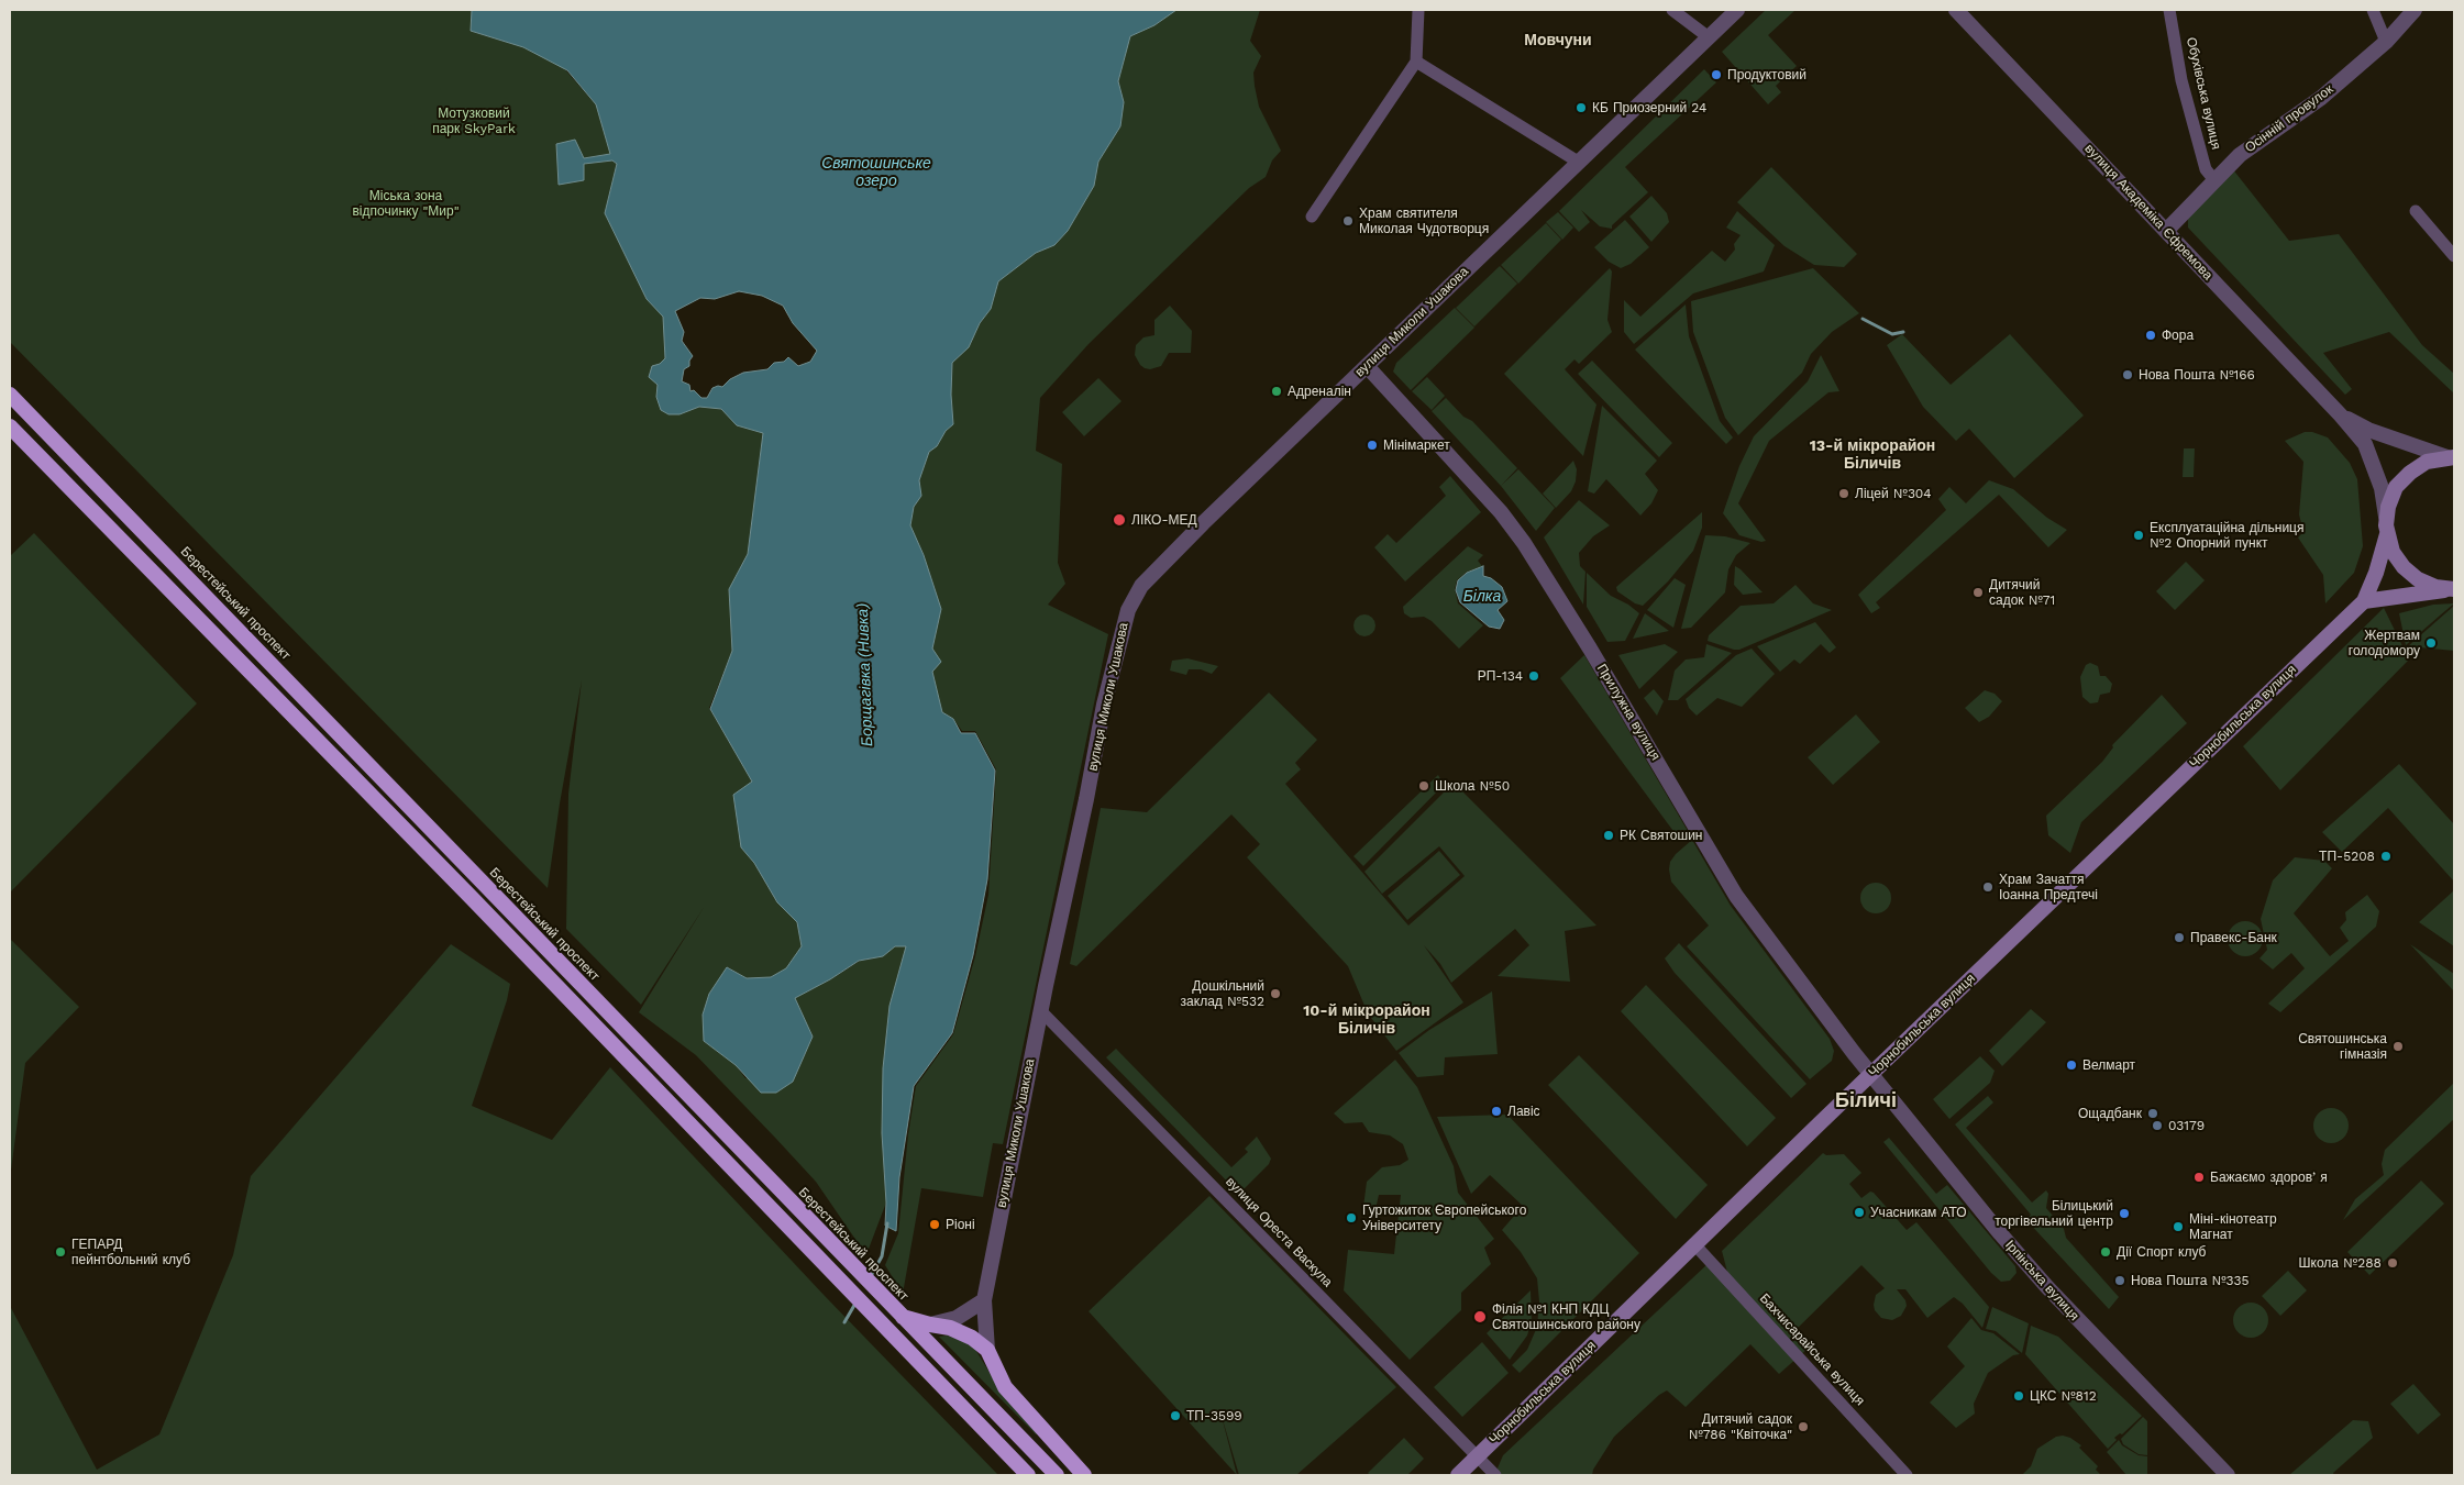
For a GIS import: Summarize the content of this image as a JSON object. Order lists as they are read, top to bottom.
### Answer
{
  "streets": {
    "highway": ["Берестейський проспект"],
    "main road": ["Чорнобильська вулиця"],
    "street": [
      "Обухівська вулиця",
      "Осінній провулок",
      "вулиця Академіка Єфремова",
      "вулиця Миколи Ушакова",
      "Прилужна вулиця",
      "вулиця Ореста Васкула",
      "Ірпінська вулиця",
      "Бахчисарайська вулиця"
    ]
  },
  "crossings": [
    ["Обухівська вулиця", "Осінній провулок"],
    ["Осінній провулок", "вулиця Академіка Єфремова"],
    ["вулиця Миколи Ушакова", "Прилужна вулиця"],
    ["вулиця Миколи Ушакова", "вулиця Ореста Васкула"],
    ["Прилужна вулиця", "Чорнобильська вулиця"],
    ["Прилужна вулиця", "Ірпінська вулиця"],
    ["Чорнобильська вулиця", "вулиця Ореста Васкула"],
    ["Чорнобильська вулиця", "Ірпінська вулиця"],
    ["Чорнобильська вулиця", "Бахчисарайська вулиця"]
  ],
  "districts": [
    "Мовчуни",
    "13-й мікрорайон Біличів",
    "10-й мікрорайон Біличів",
    "Біличі"
  ],
  "water": ["Святошинське озеро", "Білка", "Борщагівка (Нивка)"],
  "parks": ["Мотузковий парк SkyPark", "Міська зона відпочинку \"Мир\""],
  "places": [
    "Продуктовий",
    "КБ Приозерний 24",
    "Храм святителя Миколая Чудотворця",
    "Фора",
    "Нова Пошта №166",
    "Адреналін",
    "Мінімаркет",
    "Ліцей №304",
    "ЛІКО-МЕД",
    "Експлуатаційна дільниця №2 Опорний пункт",
    "Дитячий садок №71",
    "Жертвам голодомору",
    "РП-134",
    "Школа №50",
    "РК Святошин",
    "ТП-5208",
    "Храм Зачаття Іоанна Предтечі",
    "Правекс-Банк",
    "Дошкільний заклад №532",
    "Святошинська гімназія",
    "Велмарт",
    "Лавіс",
    "Ощадбанк",
    "03179",
    "Бажаємо здоровʼя",
    "Учасникам АТО",
    "Білицький торгівельний центр",
    "Гуртожиток Європейського Університету",
    "Ріоні",
    "Міні-кінотеатр Магнат",
    "ГЕПАРД пейнтбольний клуб",
    "Дії Спорт клуб",
    "Школа №288",
    "Нова Пошта №335",
    "Філія №1 КНП КДЦ Святошинського району",
    "ЦКС №812",
    "ТП-3599",
    "Дитячий садок №786 \"Квіточка\""
  ]
}
